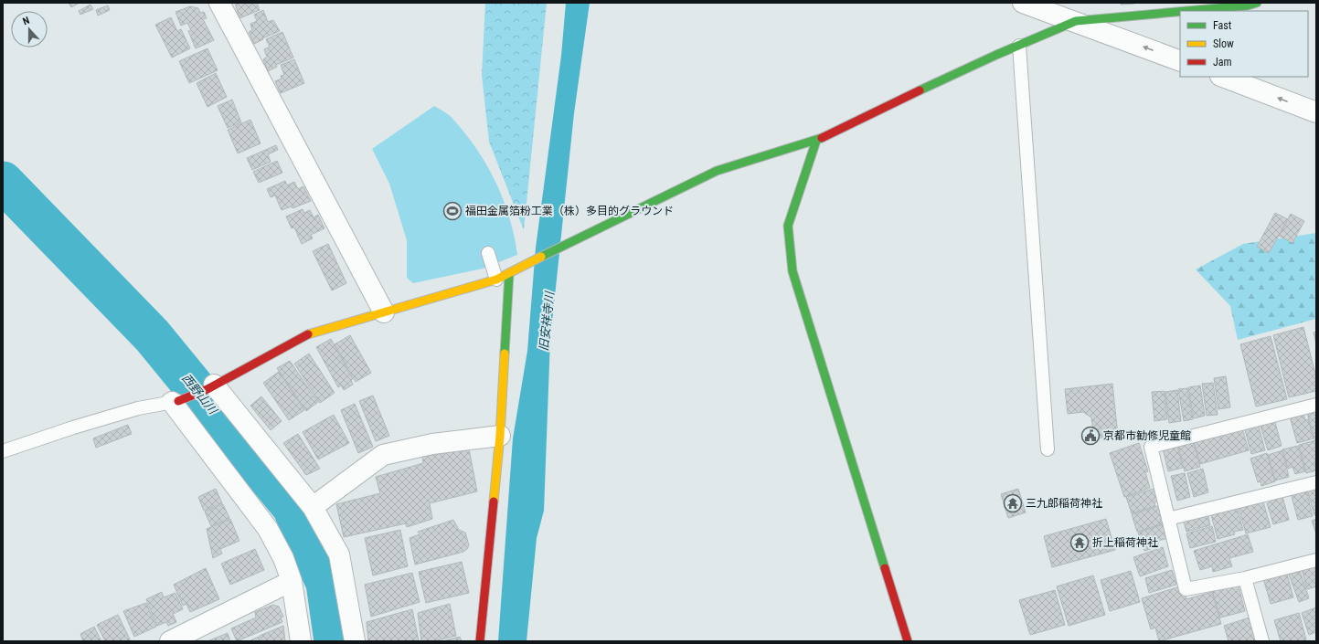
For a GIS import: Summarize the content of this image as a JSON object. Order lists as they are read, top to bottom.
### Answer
{
  "water": ["旧安祥寺川", "西野山川"],
  "places": {
    "sports": ["福田金属箔粉工業（株）多目的グラウンド"],
    "public building": ["京都市勧修児童館"],
    "temple": ["三九郎稲荷神社", "折上稲荷神社"]
  },
  "legend": ["Fast", "Slow", "Jam"],
  "north": "top"
}
